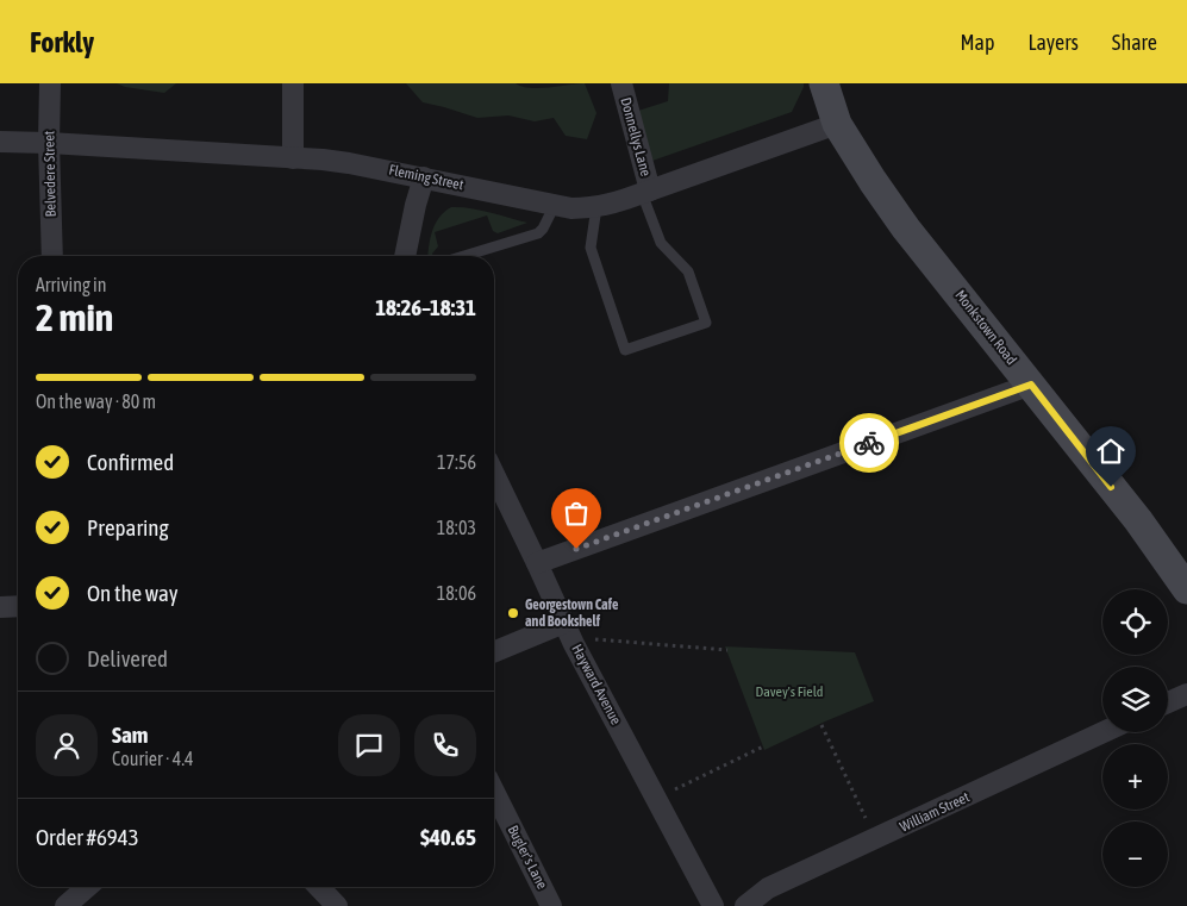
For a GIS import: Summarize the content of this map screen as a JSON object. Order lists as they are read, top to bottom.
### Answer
{
  "streets": {
    "street": [
      "Donnellys Lane",
      "Belvedere Street",
      "Fleming Street",
      "Monkstown Road",
      "Hayward Avenue",
      "William Street",
      "Bugler's Lane"
    ]
  },
  "crossings": [
    ["Donnellys Lane", "Fleming Street"],
    ["Belvedere Street", "Fleming Street"],
    ["Fleming Street", "Monkstown Road"]
  ],
  "parks": ["Davey's Field"],
  "places": ["Georgestown Cafe and Bookshelf"],
  "page": {
    "header": "Forkly",
    "nav": ["Map", "Layers", "Share"],
    "heading": ["2 min", "Arriving in", "18:26–18:31"],
    "panel": [
      "Sam",
      "Courier · 4.4",
      "Order #6943",
      "$40.65"
    ],
    "bar": "On the way · 80 m",
    "list": [
      ["Confirmed", "17:56"],
      ["Preparing", "18:03"],
      ["On the way", "18:06"],
      "Delivered"
    ],
    "map_buttons": ["+", "−"]
  }
}
